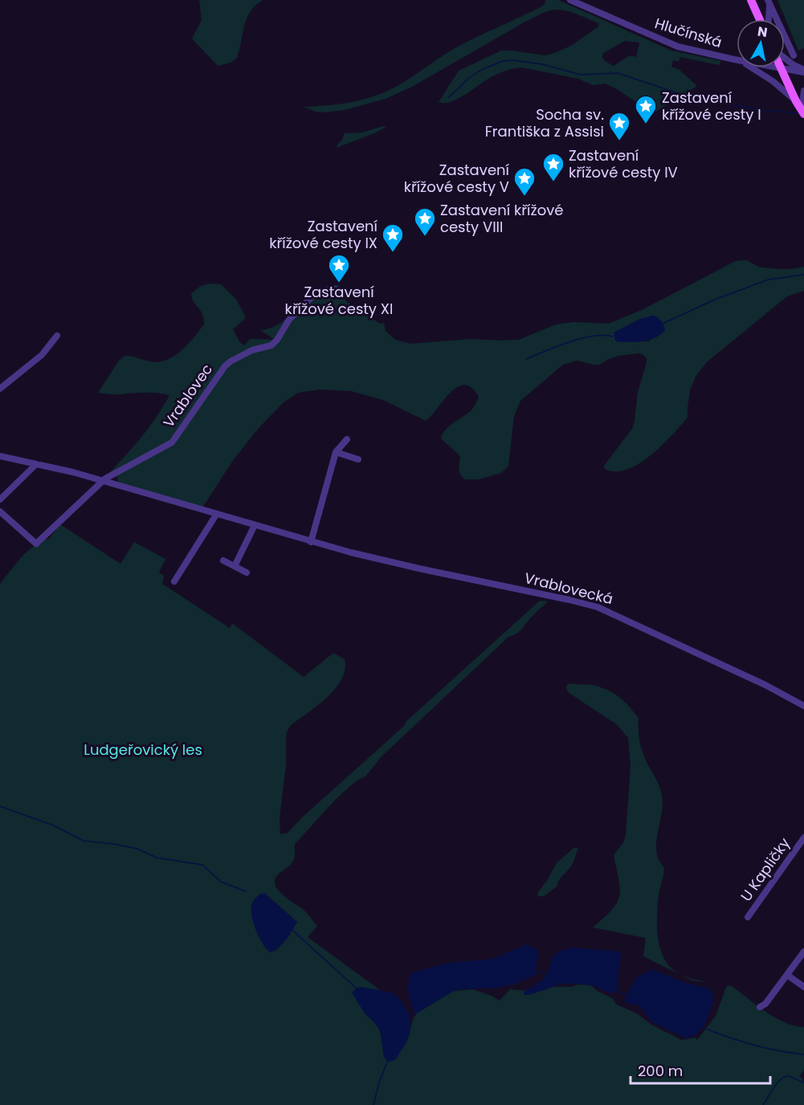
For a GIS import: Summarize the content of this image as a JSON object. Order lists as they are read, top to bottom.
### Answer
{
  "streets": {
    "street": [
      "Hlučínská",
      "Vrablovec",
      "Vrablovecká",
      "U Kapličky"
    ]
  },
  "parks": ["Ludgeřovický les"],
  "places": {
    "place": [
      "Zastavení křížové cesty I",
      "Socha sv. Františka z Assisi",
      "Zastavení křížové cesty IV",
      "Zastavení křížové cesty V",
      "Zastavení křížové cesty VIII",
      "Zastavení křížové cesty IX",
      "Zastavení křížové cesty XI"
    ]
  },
  "scale_bar": "200 m",
  "north": "top"
}
